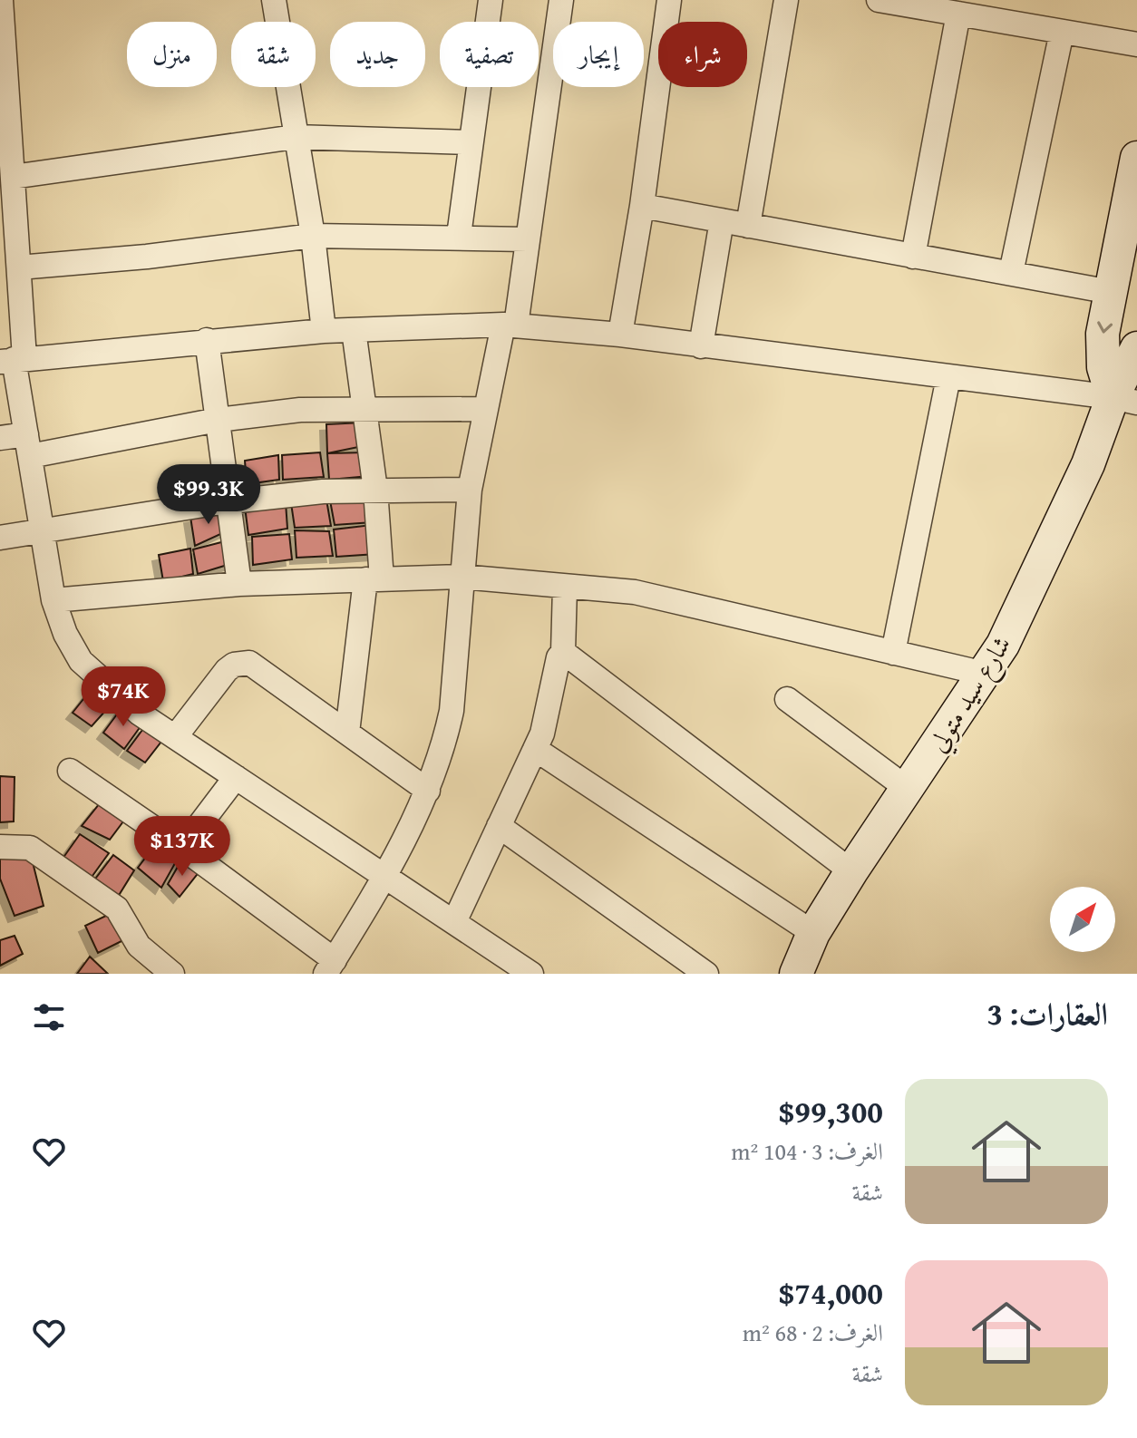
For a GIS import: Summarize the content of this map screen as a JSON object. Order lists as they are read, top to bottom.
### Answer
{
  "streets": {
    "street": ["شارع سيد متولي"]
  },
  "north": "top right",
  "page": {
    "chip": [
      "شراء",
      "إيجار",
      "تصفية",
      "جديد",
      "شقة",
      "منزل"
    ],
    "price": ["$99.3K", "$74K", "$137K"],
    "heading": "العقارات: 3",
    "list": [
      {
        "name": "$99,300",
        "note": "الغرف: 3 · 104 m² · شقة"
      },
      {
        "name": "$74,000",
        "note": "الغرف: 2 · 68 m² · شقة"
      }
    ]
  }
}
